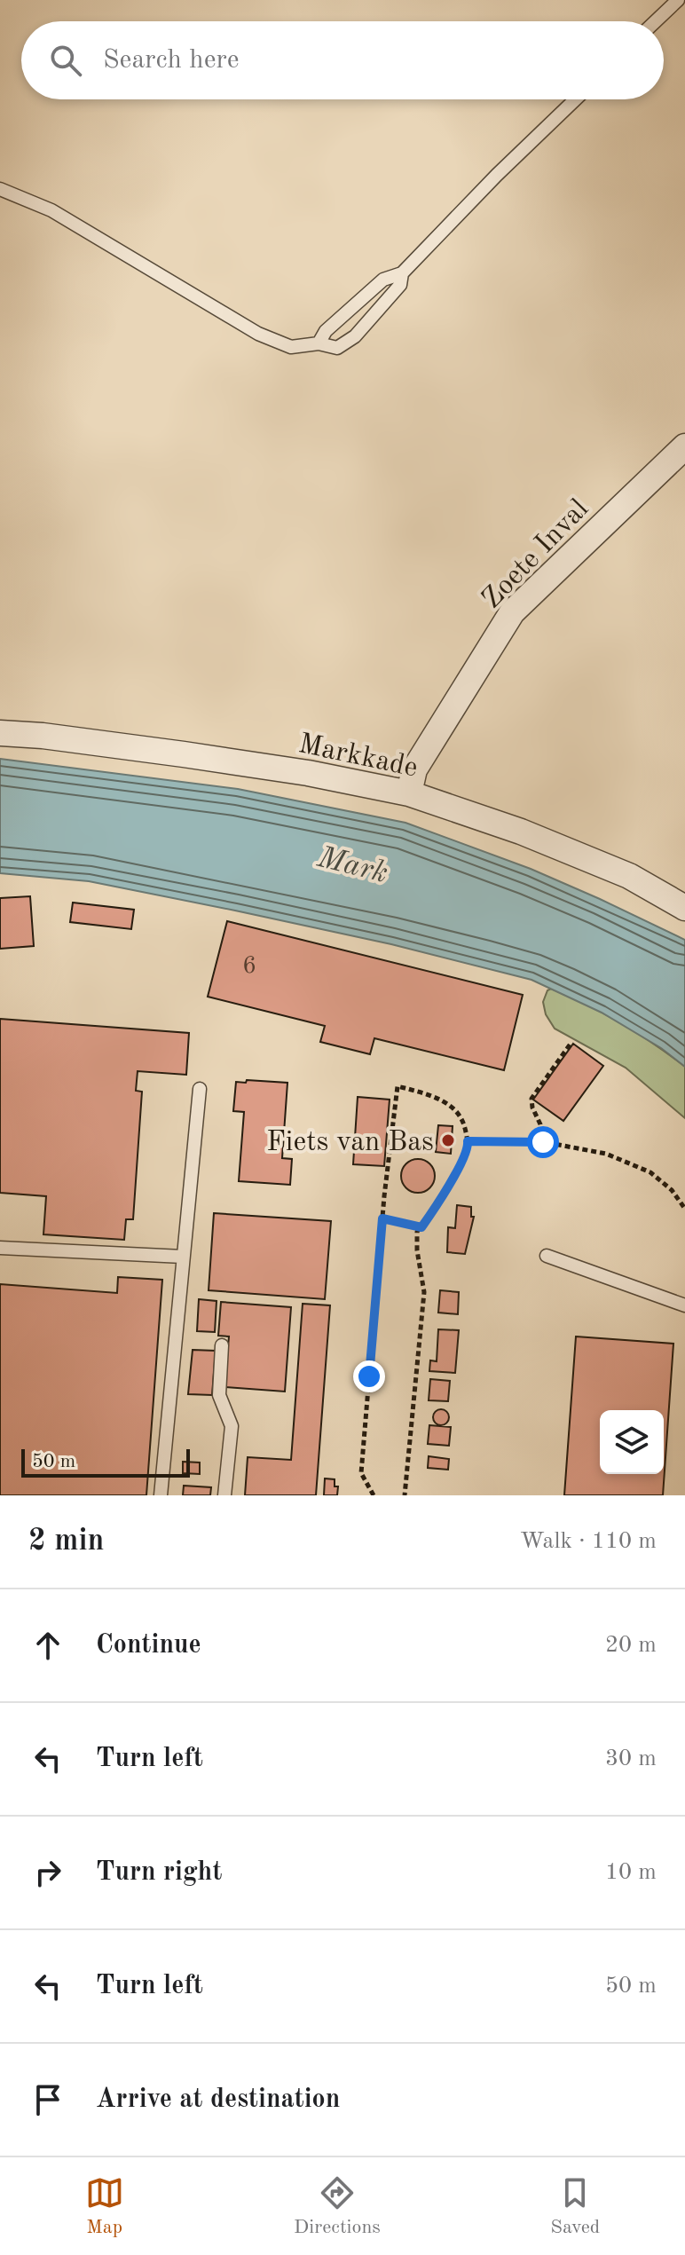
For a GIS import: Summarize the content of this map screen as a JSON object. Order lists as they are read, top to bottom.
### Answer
{
  "streets": {
    "street": ["Zoete Inval", "Markkade"]
  },
  "crossings": [
    ["Zoete Inval", "Markkade"]
  ],
  "water": ["Mark"],
  "places": ["Fiets van Bas"],
  "house_numbers": ["6"],
  "scale_bar": "50 m",
  "page": {
    "search": "Search here",
    "scale": "50 m",
    "heading": ["2 min", "Walk · 110 m"],
    "list": [
      ["Continue", "20 m"],
      ["Turn left", "30 m"],
      ["Turn right", "10 m"],
      ["Turn left", "50 m"],
      "Arrive at destination"
    ],
    "nav": ["Map", "Directions", "Saved"]
  }
}
